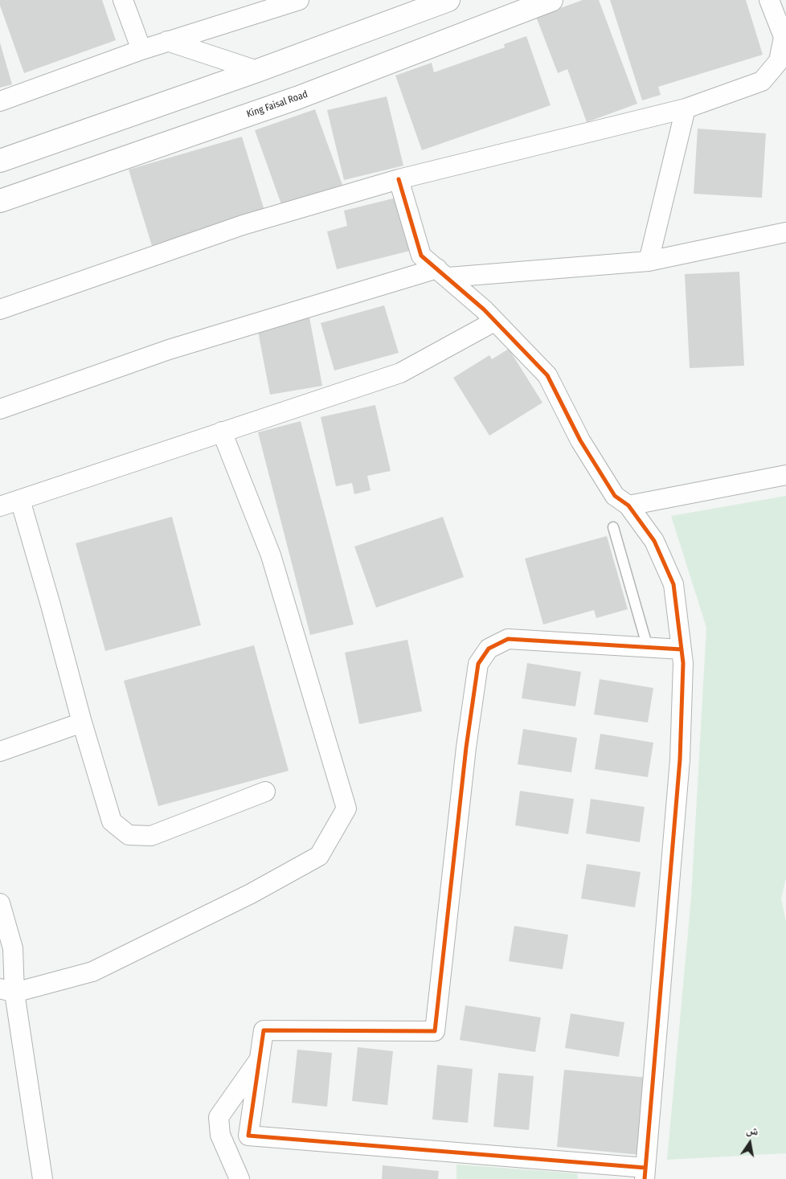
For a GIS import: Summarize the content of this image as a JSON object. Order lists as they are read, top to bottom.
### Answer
{
  "streets": {
    "main road": ["King Faisal Road"]
  },
  "north": "top"
}
